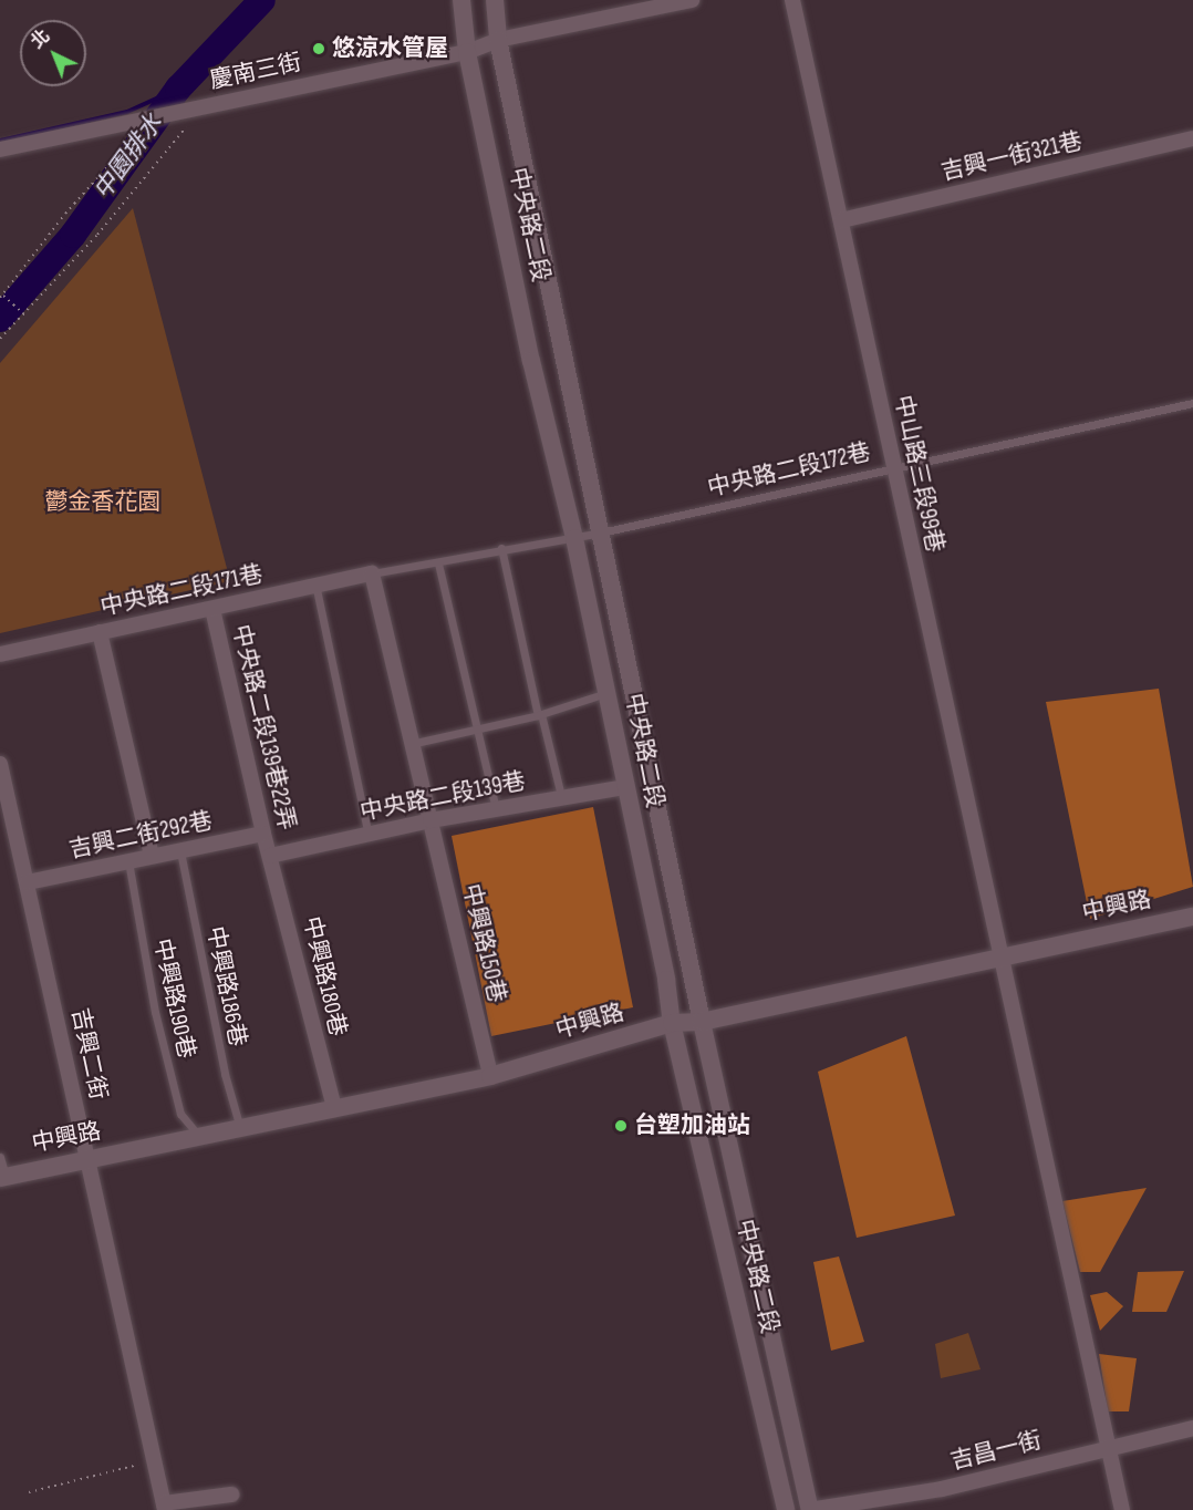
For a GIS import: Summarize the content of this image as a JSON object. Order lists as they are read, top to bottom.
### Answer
{
  "streets": {
    "street": [
      "慶南三街",
      "吉興一街321巷",
      "中央路二段",
      "中山路三段99巷",
      "中央路二段171巷",
      "中央路二段139巷22弄",
      "中央路二段139巷",
      "吉興二街292巷",
      "中興路",
      "中興路150巷",
      "中興路180巷",
      "吉興二街",
      "吉昌一街"
    ],
    "lane": ["中央路二段172巷", "中興路186巷", "中興路190巷"]
  },
  "crossings": [
    ["慶南三街", "中央路二段"],
    ["吉興一街321巷", "中山路三段99巷"],
    ["中央路二段", "中央路二段172巷"],
    ["中央路二段", "中央路二段139巷"],
    ["中央路二段", "中興路"],
    ["中央路二段", "吉昌一街"],
    ["中央路二段172巷", "中山路三段99巷"],
    ["中央路二段172巷", "中央路二段171巷"],
    ["中央路二段172巷", "中興路150巷"],
    ["中山路三段99巷", "中興路"],
    ["中山路三段99巷", "吉昌一街"],
    ["中央路二段171巷", "中央路二段139巷22弄"],
    ["中央路二段171巷", "中興路150巷"],
    ["中央路二段139巷22弄", "中央路二段139巷"],
    ["中央路二段139巷22弄", "吉興二街292巷"],
    ["中央路二段139巷22弄", "中興路180巷"],
    ["中央路二段139巷", "中興路150巷"],
    ["中央路二段139巷", "中興路180巷"],
    ["吉興二街292巷", "中興路186巷"],
    ["吉興二街292巷", "中興路190巷"],
    ["吉興二街292巷", "吉興二街"],
    ["中興路", "中興路150巷"],
    ["中興路", "中興路180巷"],
    ["中興路", "中興路186巷"],
    ["中興路", "中興路190巷"],
    ["中興路", "吉興二街"]
  ],
  "water": ["中園排水"],
  "parks": ["鬱金香花園"],
  "places": ["悠涼水管屋", "台塑加油站"],
  "north": "top left"
}
